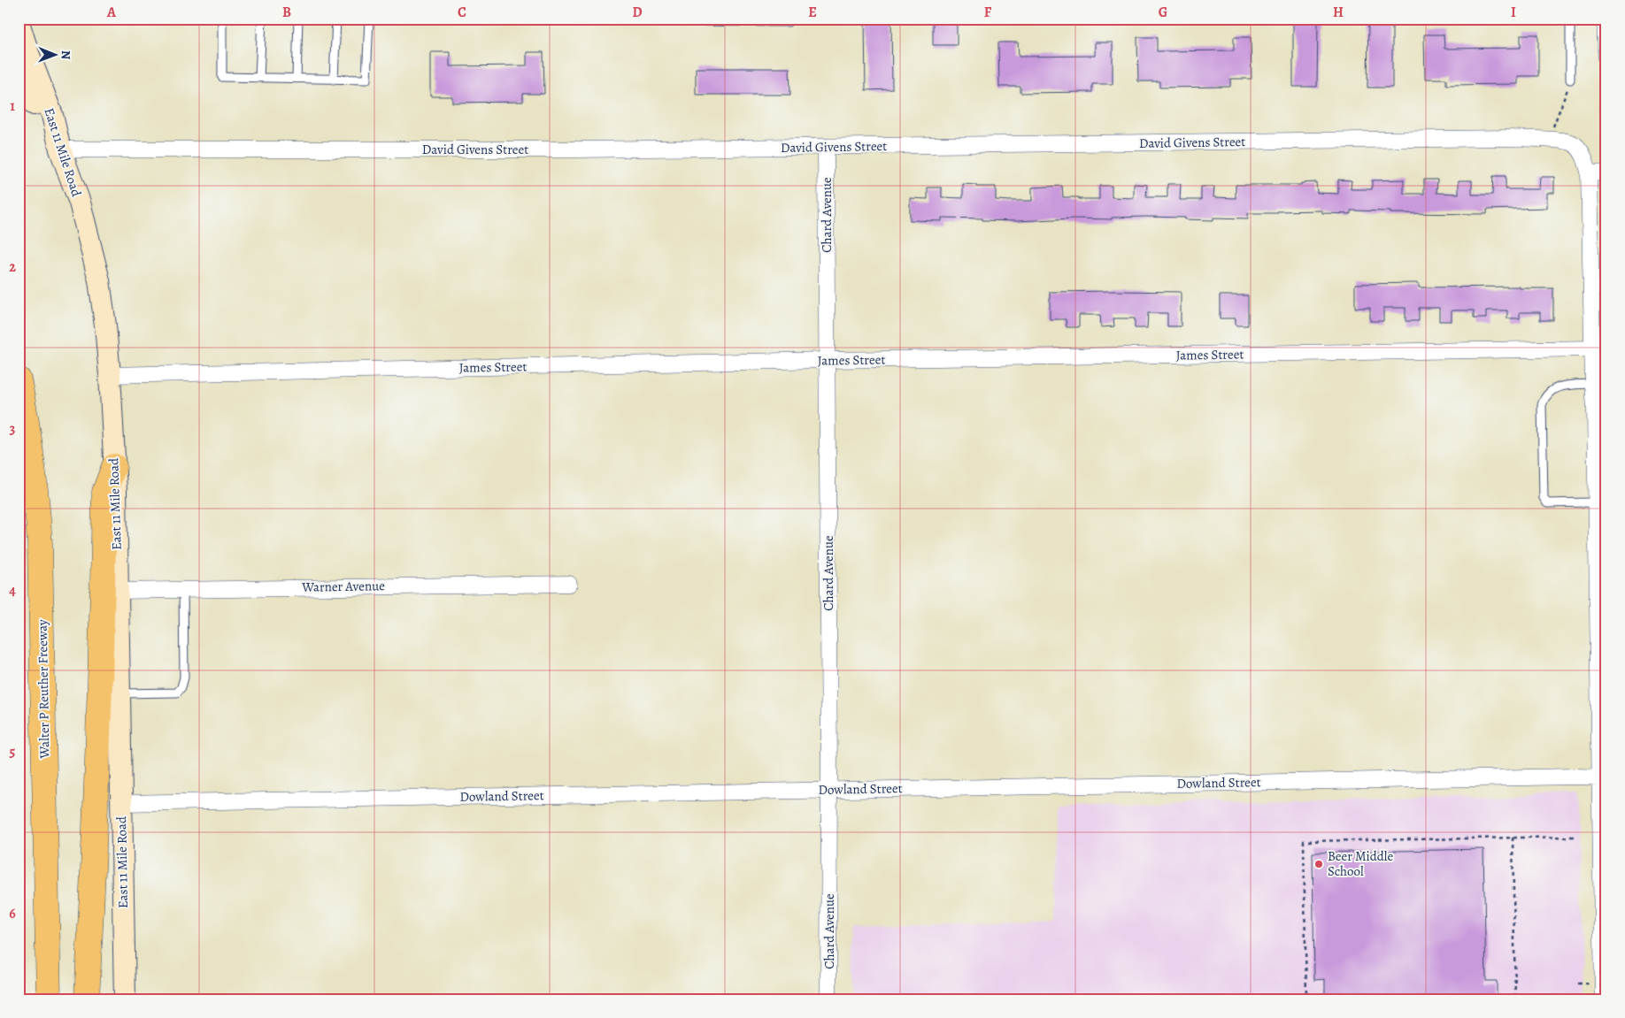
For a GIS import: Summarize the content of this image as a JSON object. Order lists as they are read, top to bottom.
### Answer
{
  "streets": {
    "highway": ["Walter P Reuther Freeway"],
    "main road": ["East 11 Mile Road"],
    "street": [
      "David Givens Street",
      "Chard Avenue",
      "James Street",
      "Warner Avenue",
      "Dowland Street"
    ]
  },
  "crossings": [
    ["David Givens Street", "East 11 Mile Road"],
    ["David Givens Street", "Chard Avenue"],
    ["East 11 Mile Road", "James Street"],
    ["East 11 Mile Road", "Warner Avenue"],
    ["East 11 Mile Road", "Dowland Street"],
    ["Chard Avenue", "James Street"],
    ["Chard Avenue", "Dowland Street"]
  ],
  "places": ["Beer Middle School"],
  "north": "right",
  "grid": {
    "columns": [
      "A",
      "B",
      "C",
      "D",
      "E",
      "F",
      "G",
      "H",
      "I"
    ],
    "rows": [
      "1",
      "2",
      "3",
      "4",
      "5",
      "6"
    ]
  }
}
